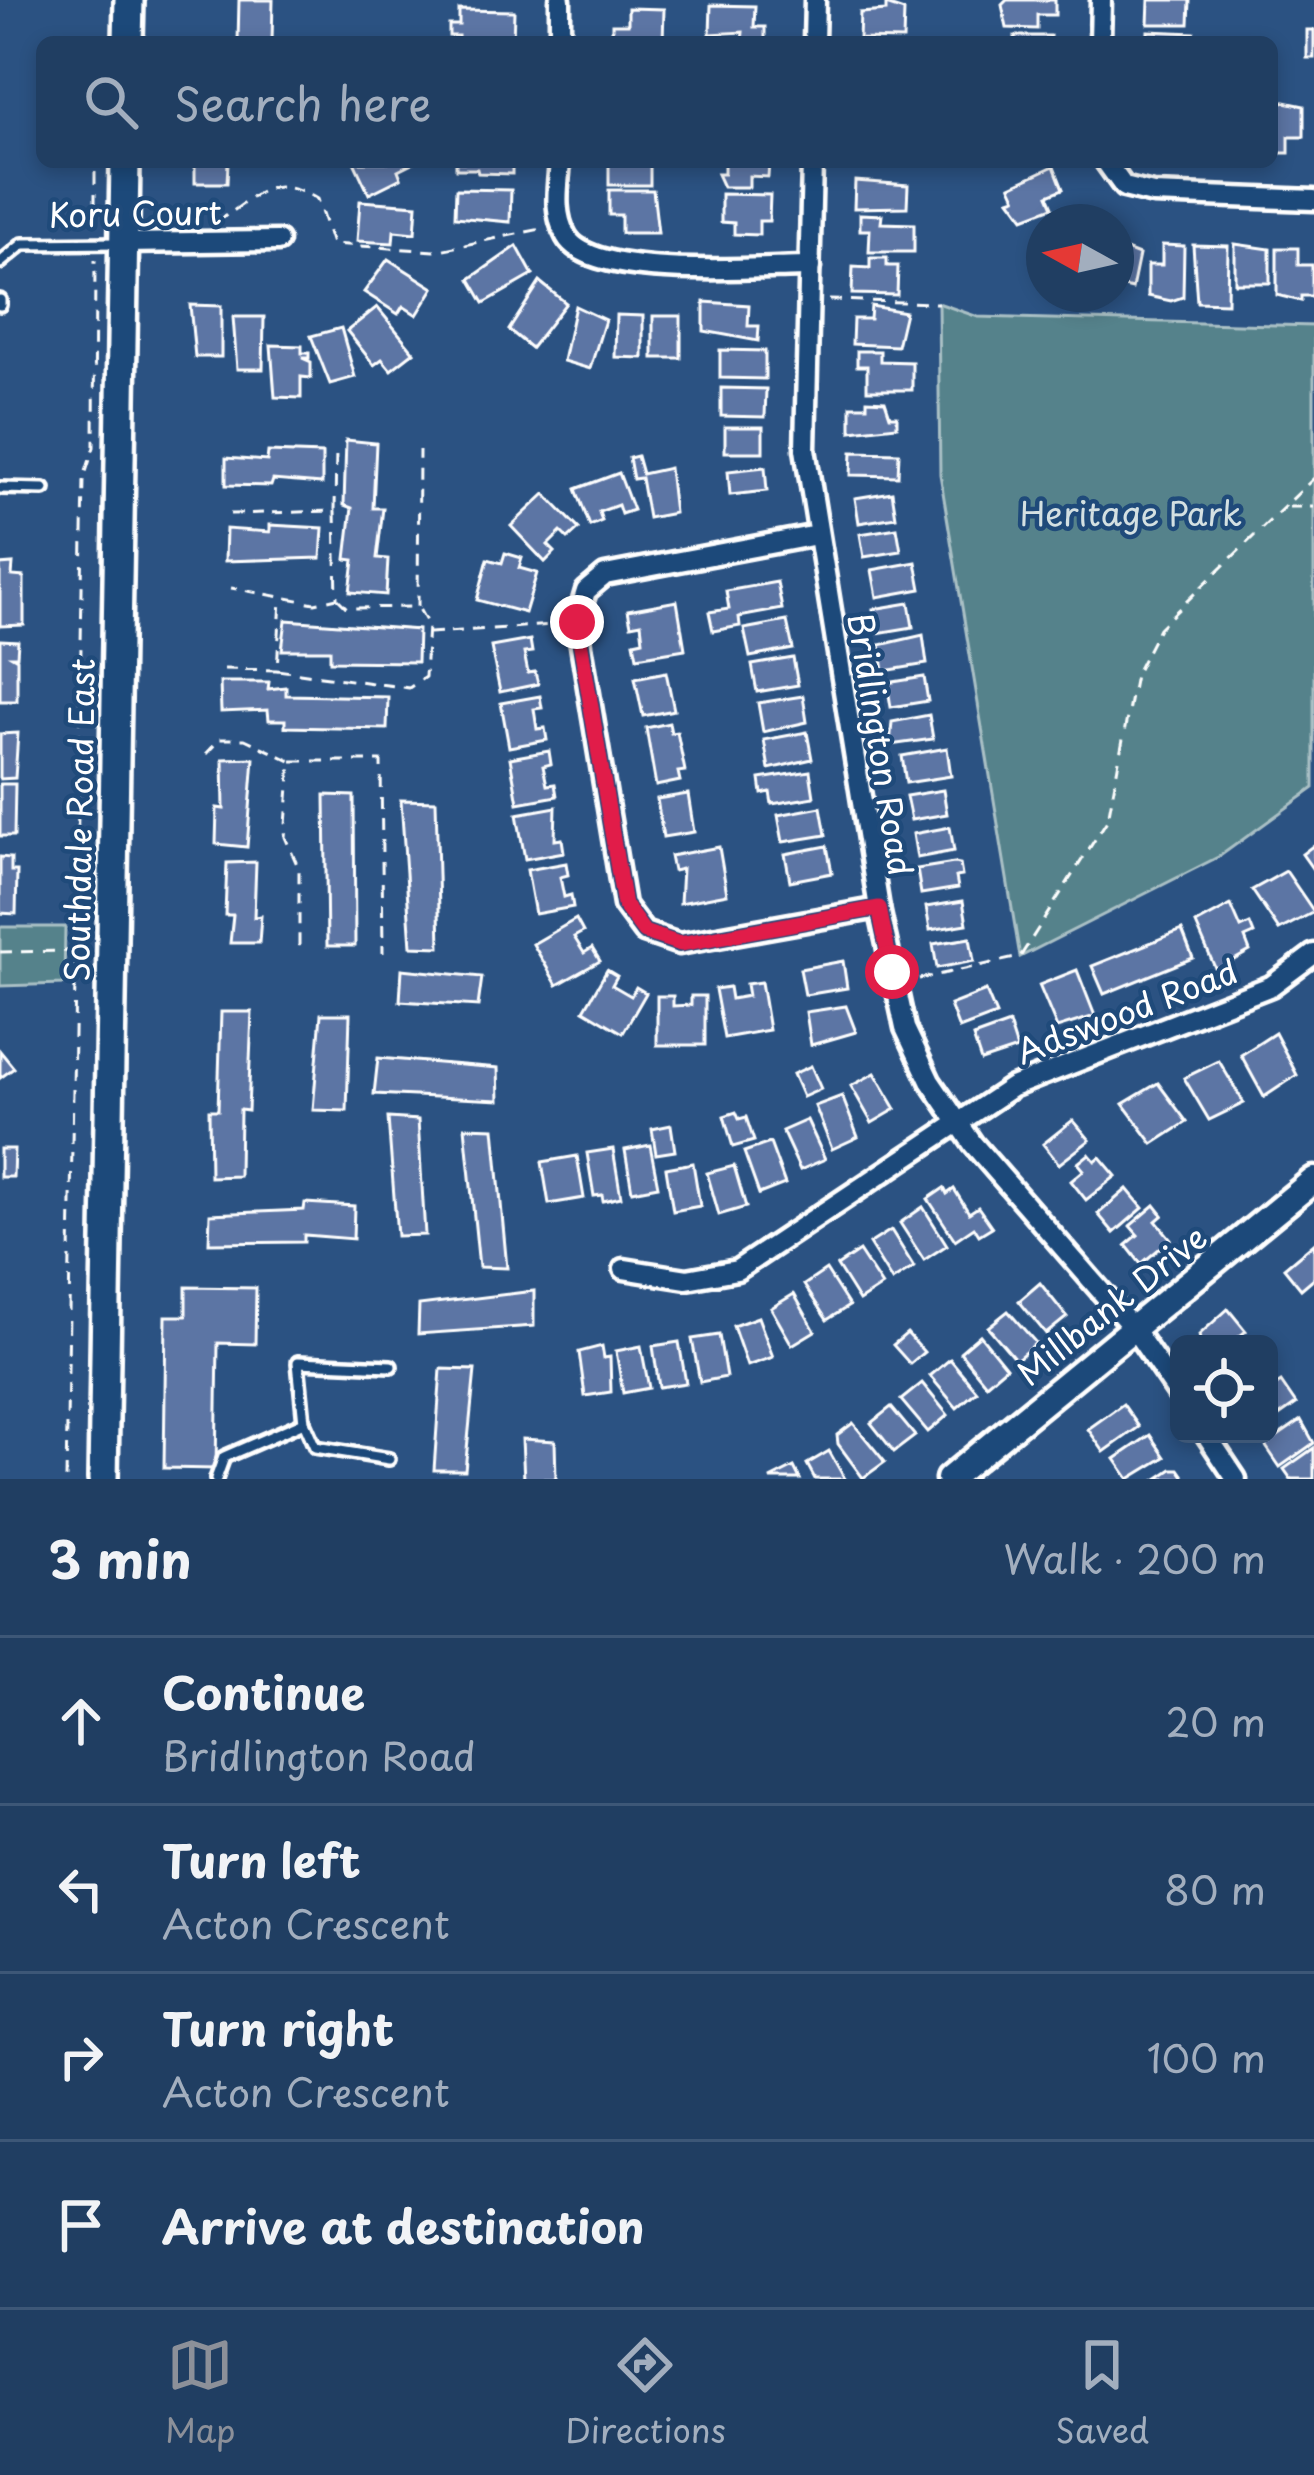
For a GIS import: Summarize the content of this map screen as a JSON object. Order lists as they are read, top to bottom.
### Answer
{
  "streets": {
    "main road": ["Southdale Road East"],
    "street": [
      "Koru Court",
      "Bridlington Road",
      "Adswood Road",
      "Millbank Drive"
    ]
  },
  "crossings": [
    ["Koru Court", "Southdale Road East"],
    ["Bridlington Road", "Adswood Road"],
    ["Bridlington Road", "Millbank Drive"]
  ],
  "parks": ["Heritage Park"],
  "north": "left",
  "page": {
    "search": "Search here",
    "heading": ["3 min", "Walk · 200 m"],
    "list": [
      ["Continue", "Bridlington Road", "20 m"],
      ["Turn left", "Acton Crescent", "80 m"],
      ["Turn right", "Acton Crescent", "100 m"],
      "Arrive at destination"
    ],
    "nav": ["Map", "Directions", "Saved"]
  }
}
